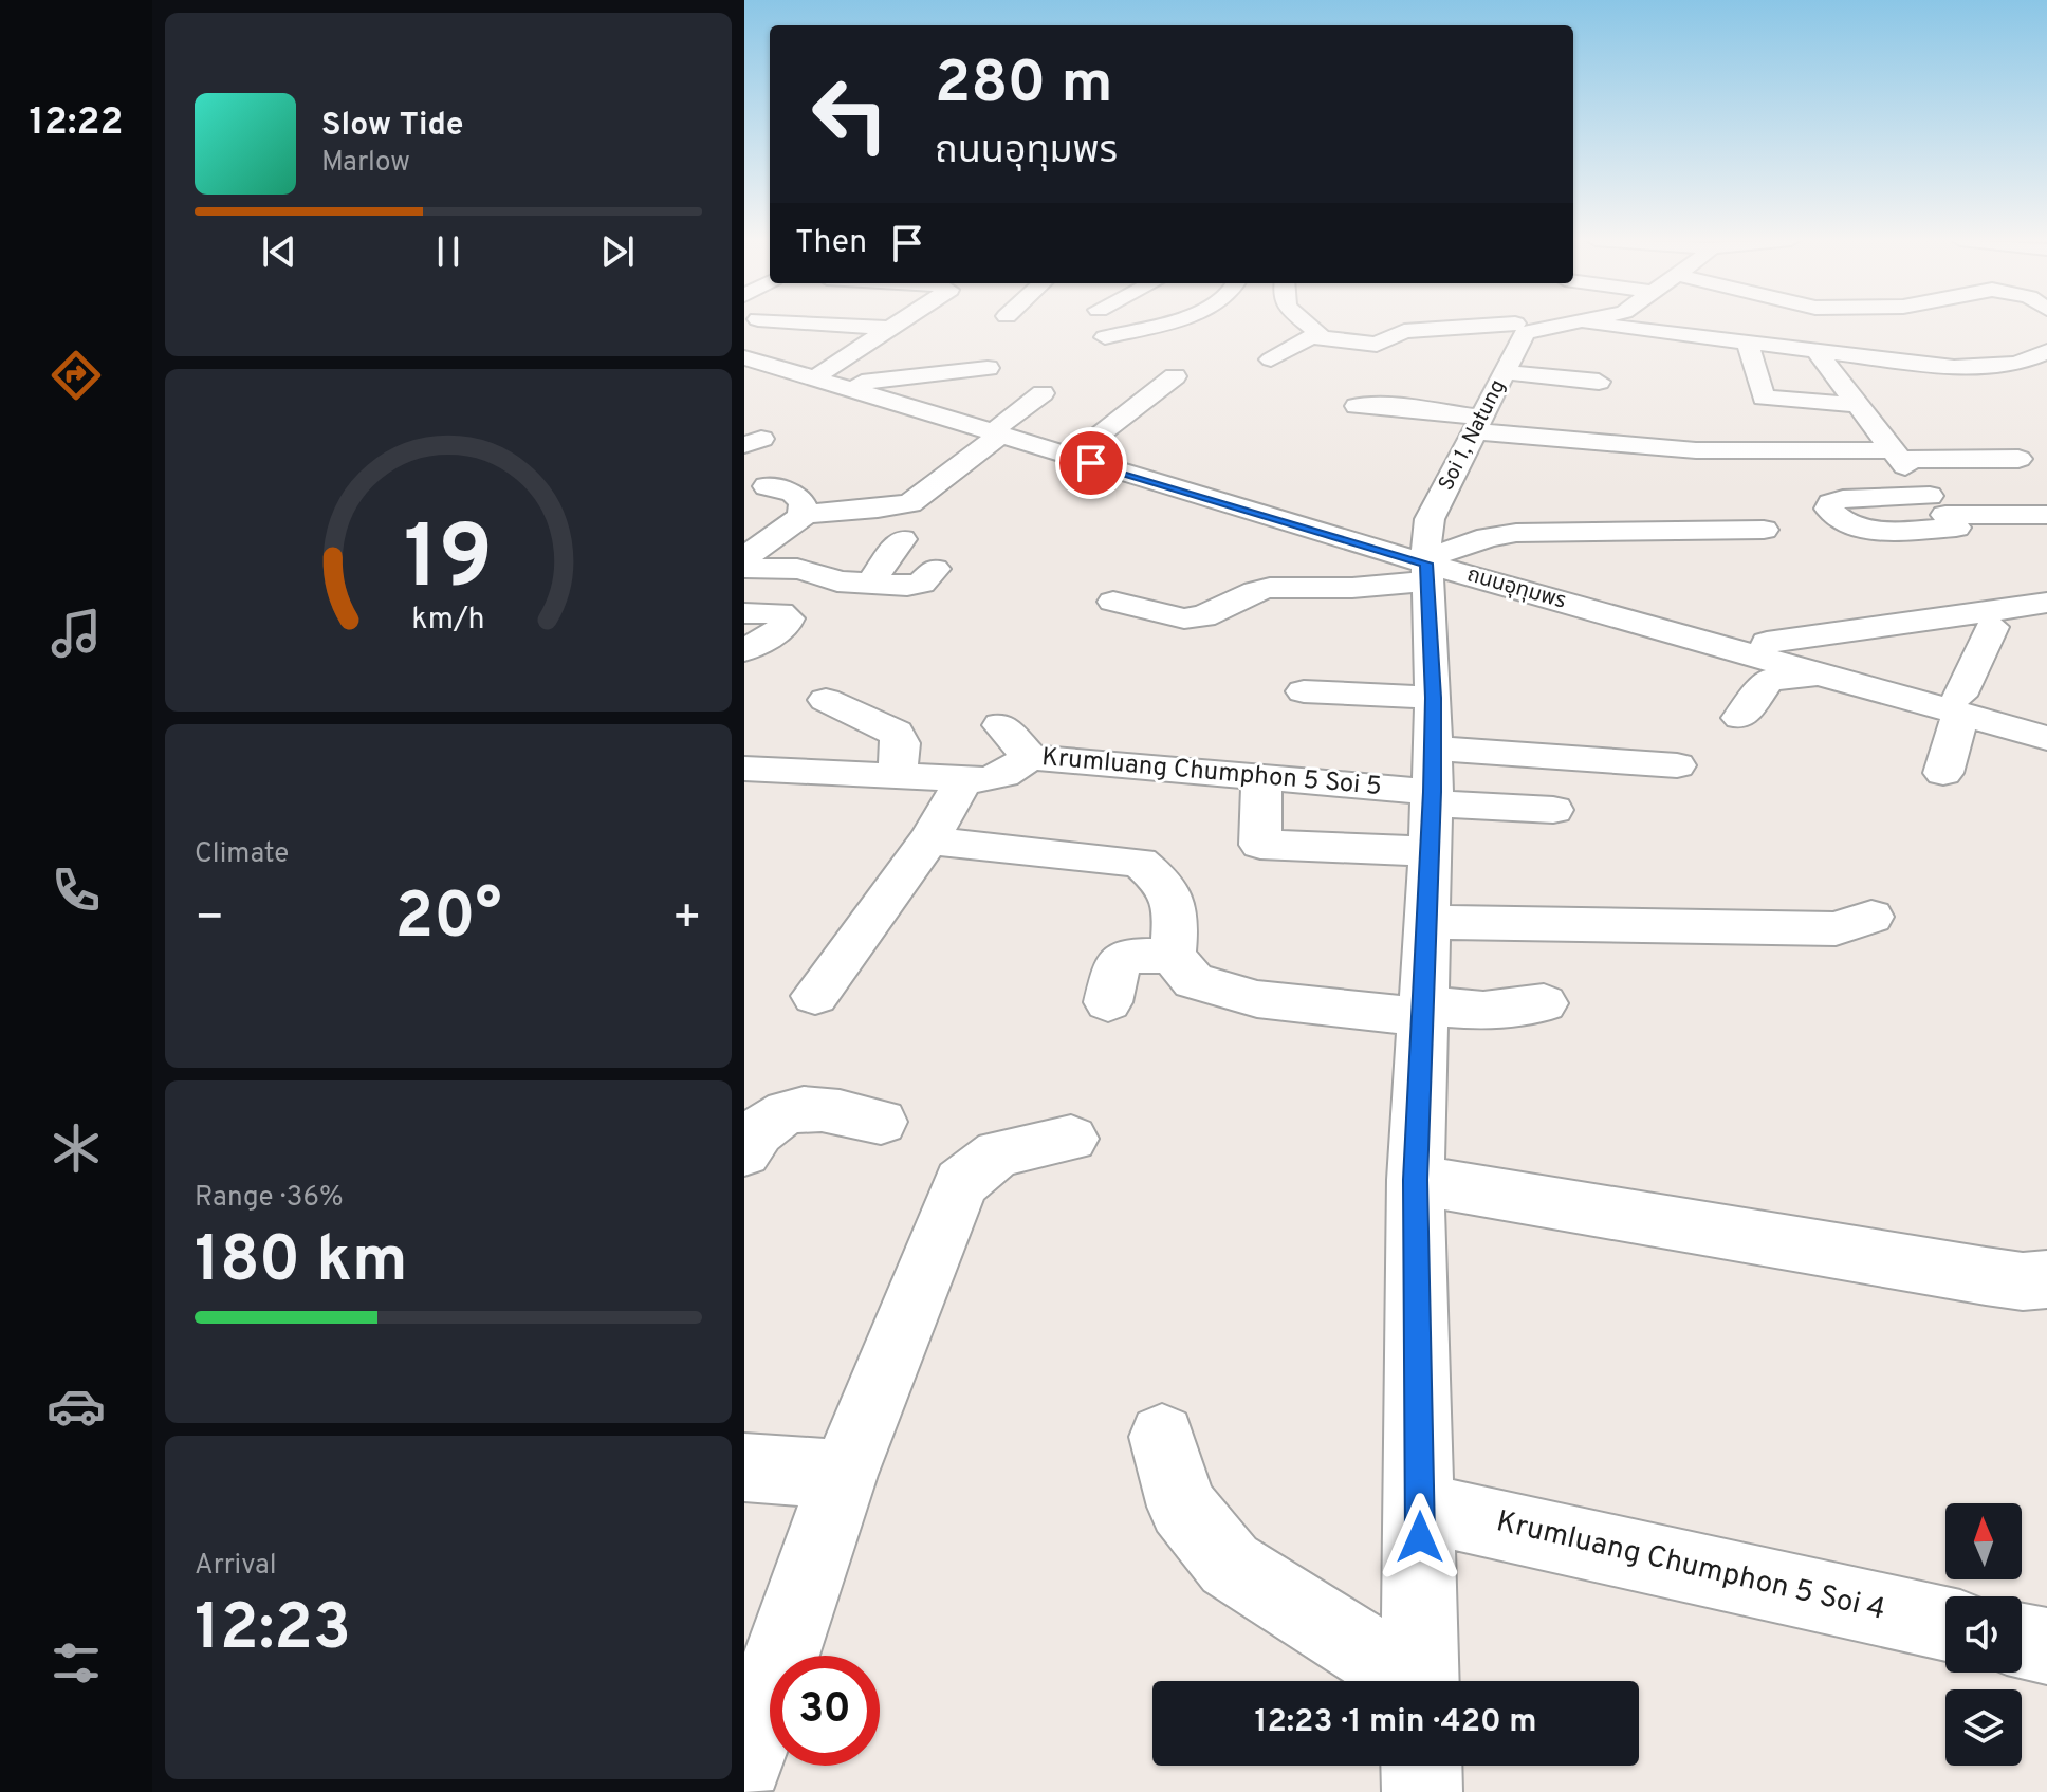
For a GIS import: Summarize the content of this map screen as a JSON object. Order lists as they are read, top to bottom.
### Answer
{
  "streets": {
    "street": [
      "Soi 1, Natung",
      "ถนนอุทุมพร",
      "Krumluang Chumphon 5 Soi 5",
      "Krumluang Chumphon 5 Soi 4"
    ]
  },
  "crossings": [
    ["Soi 1, Natung", "ถนนอุทุมพร"],
    ["Soi 1, Natung", "Krumluang Chumphon 5 Soi 5"],
    ["Soi 1, Natung", "Krumluang Chumphon 5 Soi 4"]
  ],
  "north": "top",
  "page": {
    "tabs": "12:22",
    "turn": ["280 m", "ถนนอุทุมพร"],
    "song": ["Slow Tide", "Marlow"],
    "then": "Then",
    "tile": [
      "Climate",
      ["Range · 36%", "180 km"],
      ["Arrival", "12:23"]
    ],
    "heat": ["−", "20°", "+"],
    "limit": "30",
    "trip": "12:23 · 1 min · 420 m",
    "gauge": ["19", "km/h"]
  }
}
